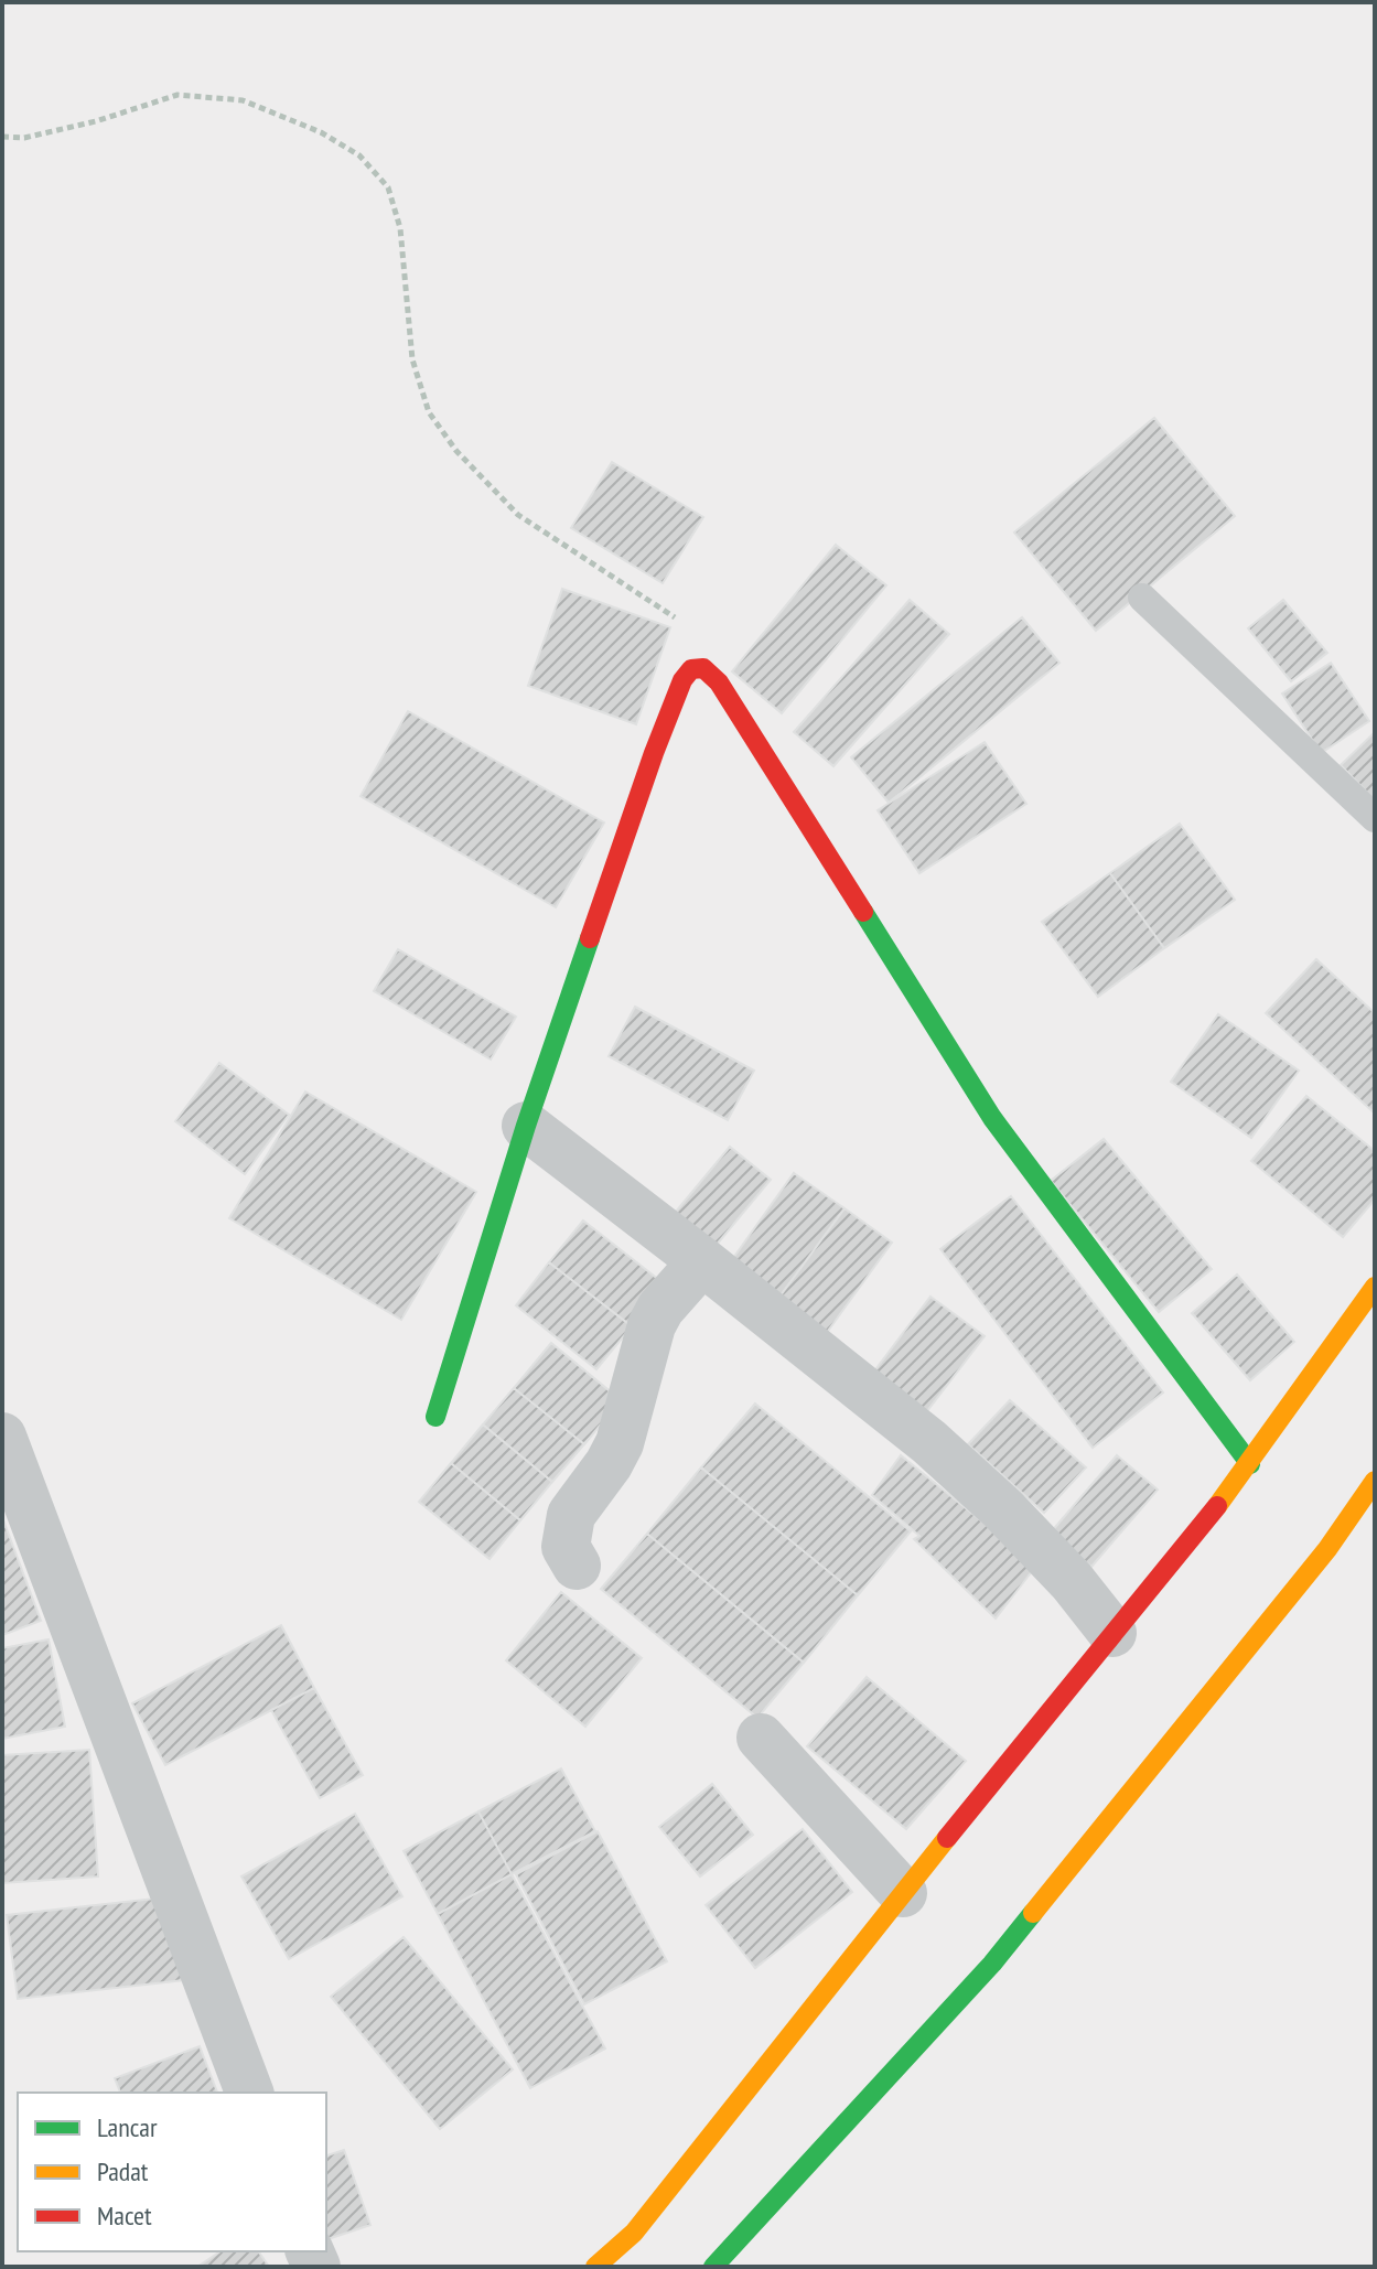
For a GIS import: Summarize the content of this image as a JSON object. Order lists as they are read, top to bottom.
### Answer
{
  "legend": ["Lancar", "Padat", "Macet"]
}
